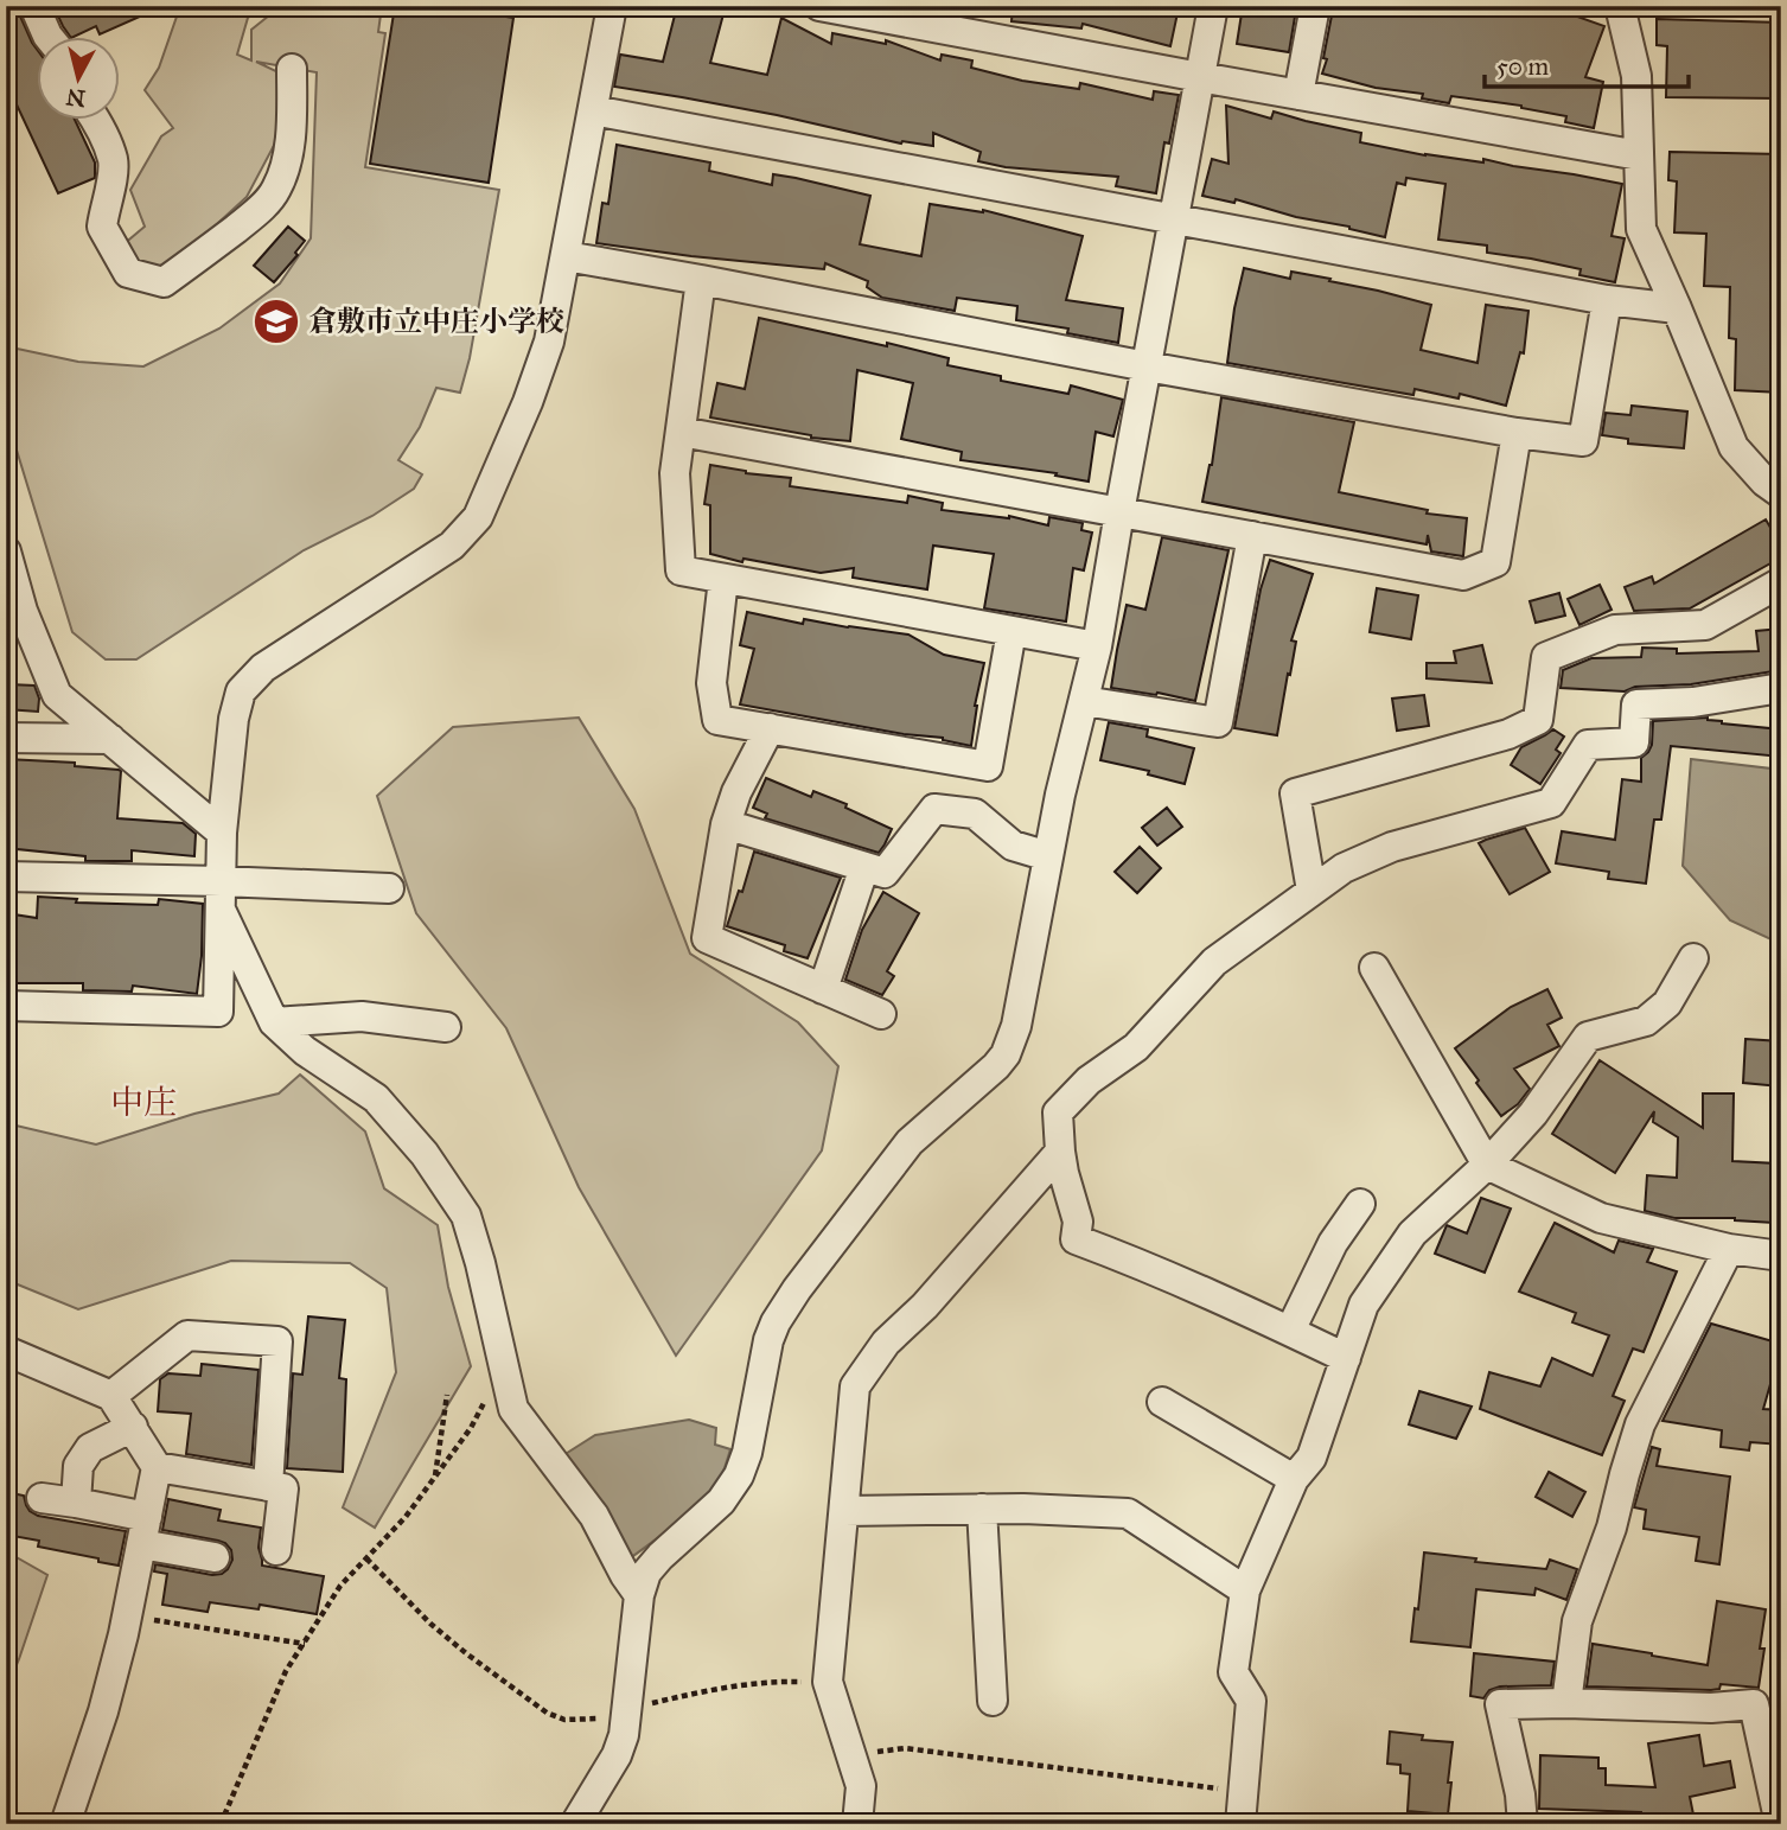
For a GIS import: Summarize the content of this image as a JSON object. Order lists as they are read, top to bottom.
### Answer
{
  "districts": ["中庄"],
  "places": {
    "school or university": ["倉敷市立中庄小学校"]
  },
  "scale_bar": "50 m",
  "north": "bottom"
}
